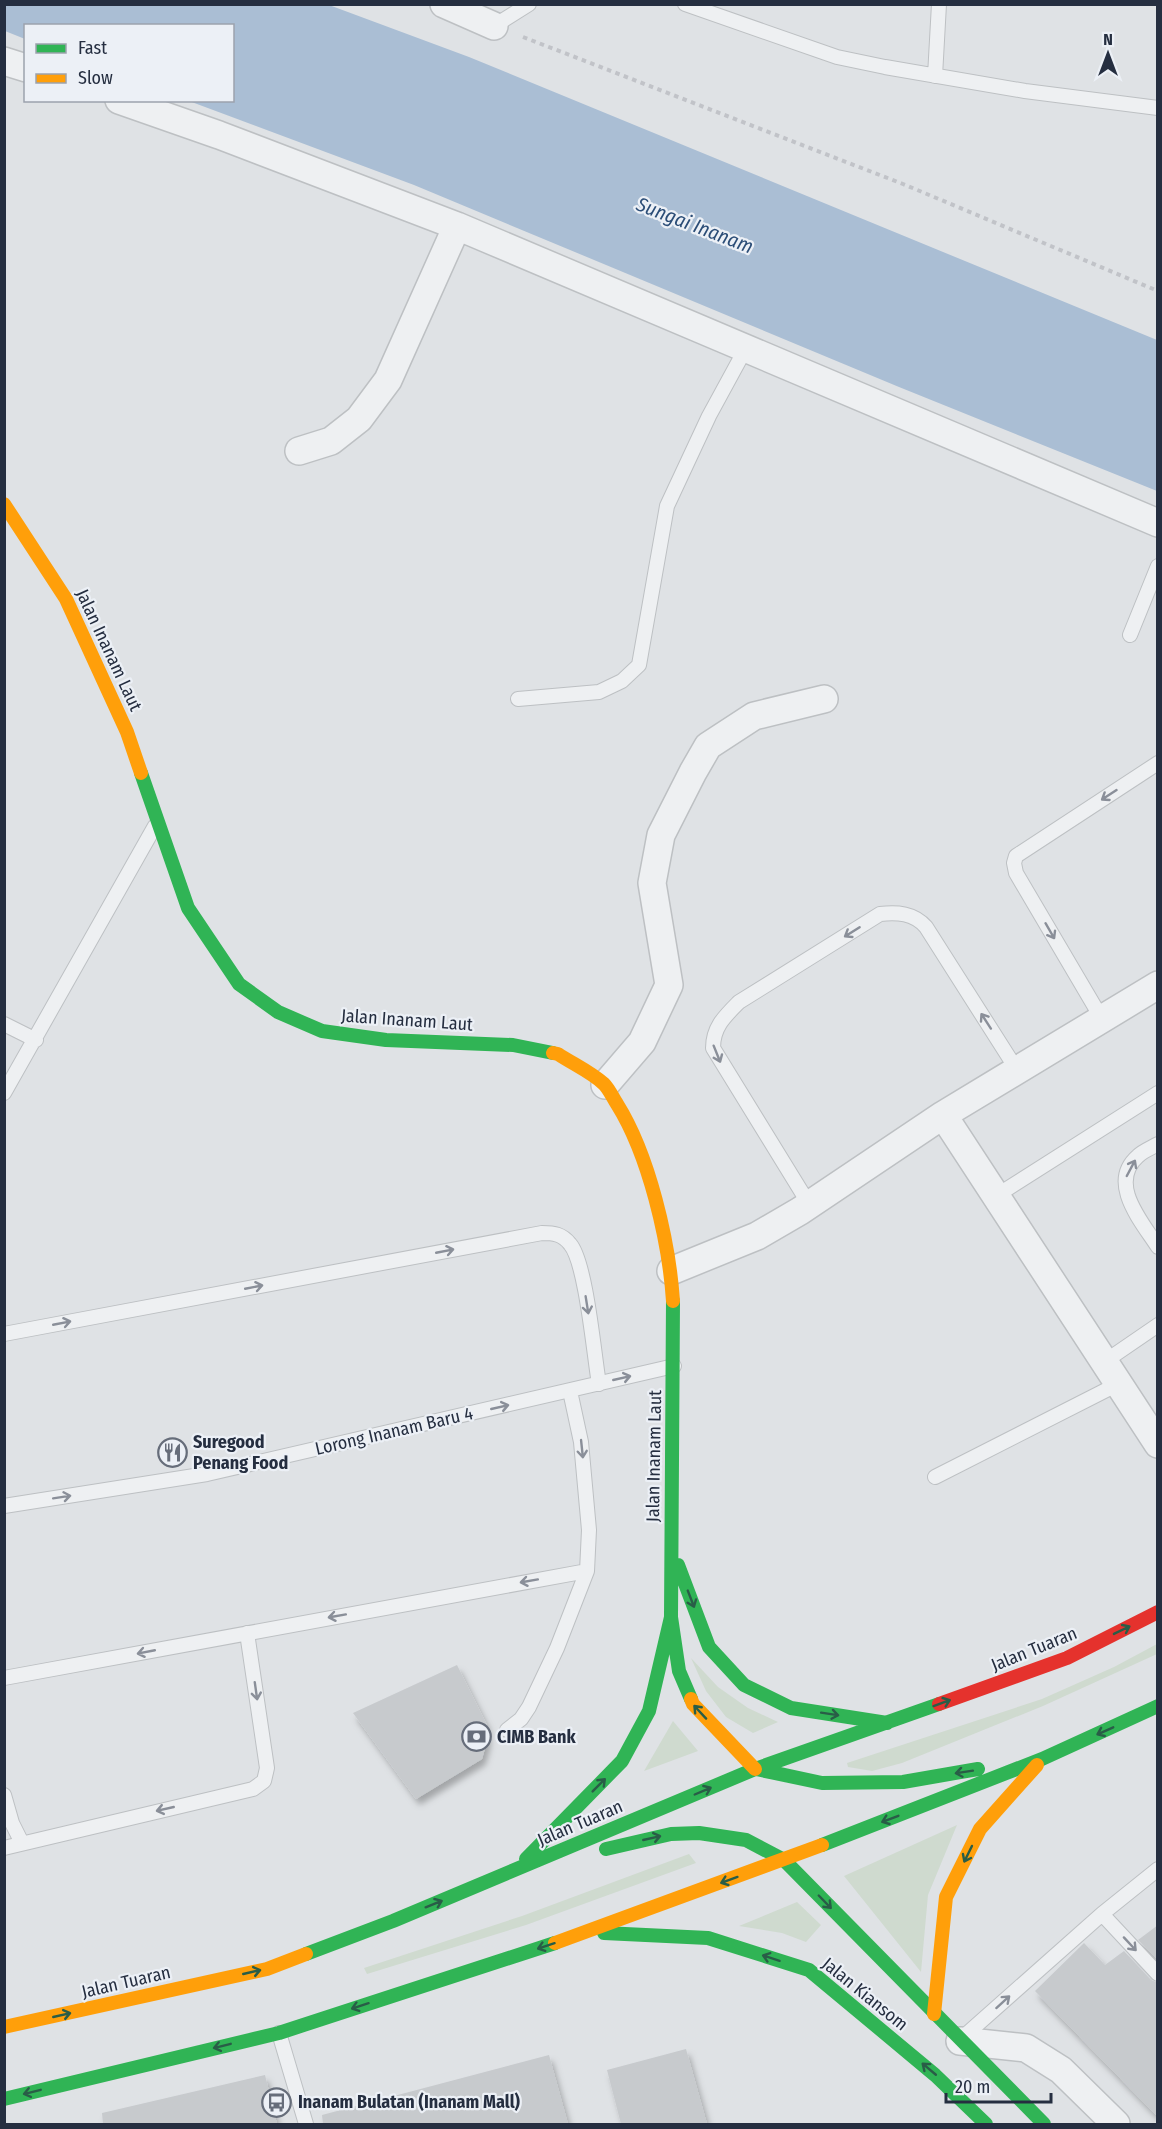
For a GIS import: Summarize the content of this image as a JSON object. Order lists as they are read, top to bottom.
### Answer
{
  "streets": {
    "main road": ["Jalan Inanam Laut", "Jalan Tuaran", "Jalan Kiansom"],
    "lane": ["Lorong Inanam Baru 4"]
  },
  "crossings": [
    ["Jalan Inanam Laut", "Lorong Inanam Baru 4"],
    ["Jalan Inanam Laut", "Jalan Tuaran"],
    ["Jalan Tuaran", "Jalan Kiansom"]
  ],
  "one_way": ["Lorong Inanam Baru 4"],
  "water": ["Sungai Inanam"],
  "places": {
    "restaurant": ["Suregood Penang Food"],
    "bank": ["CIMB Bank"],
    "bus stop": ["Inanam Bulatan (Inanam Mall)"]
  },
  "legend": ["Fast", "Slow"],
  "scale_bar": "20 m",
  "north": "top"
}
